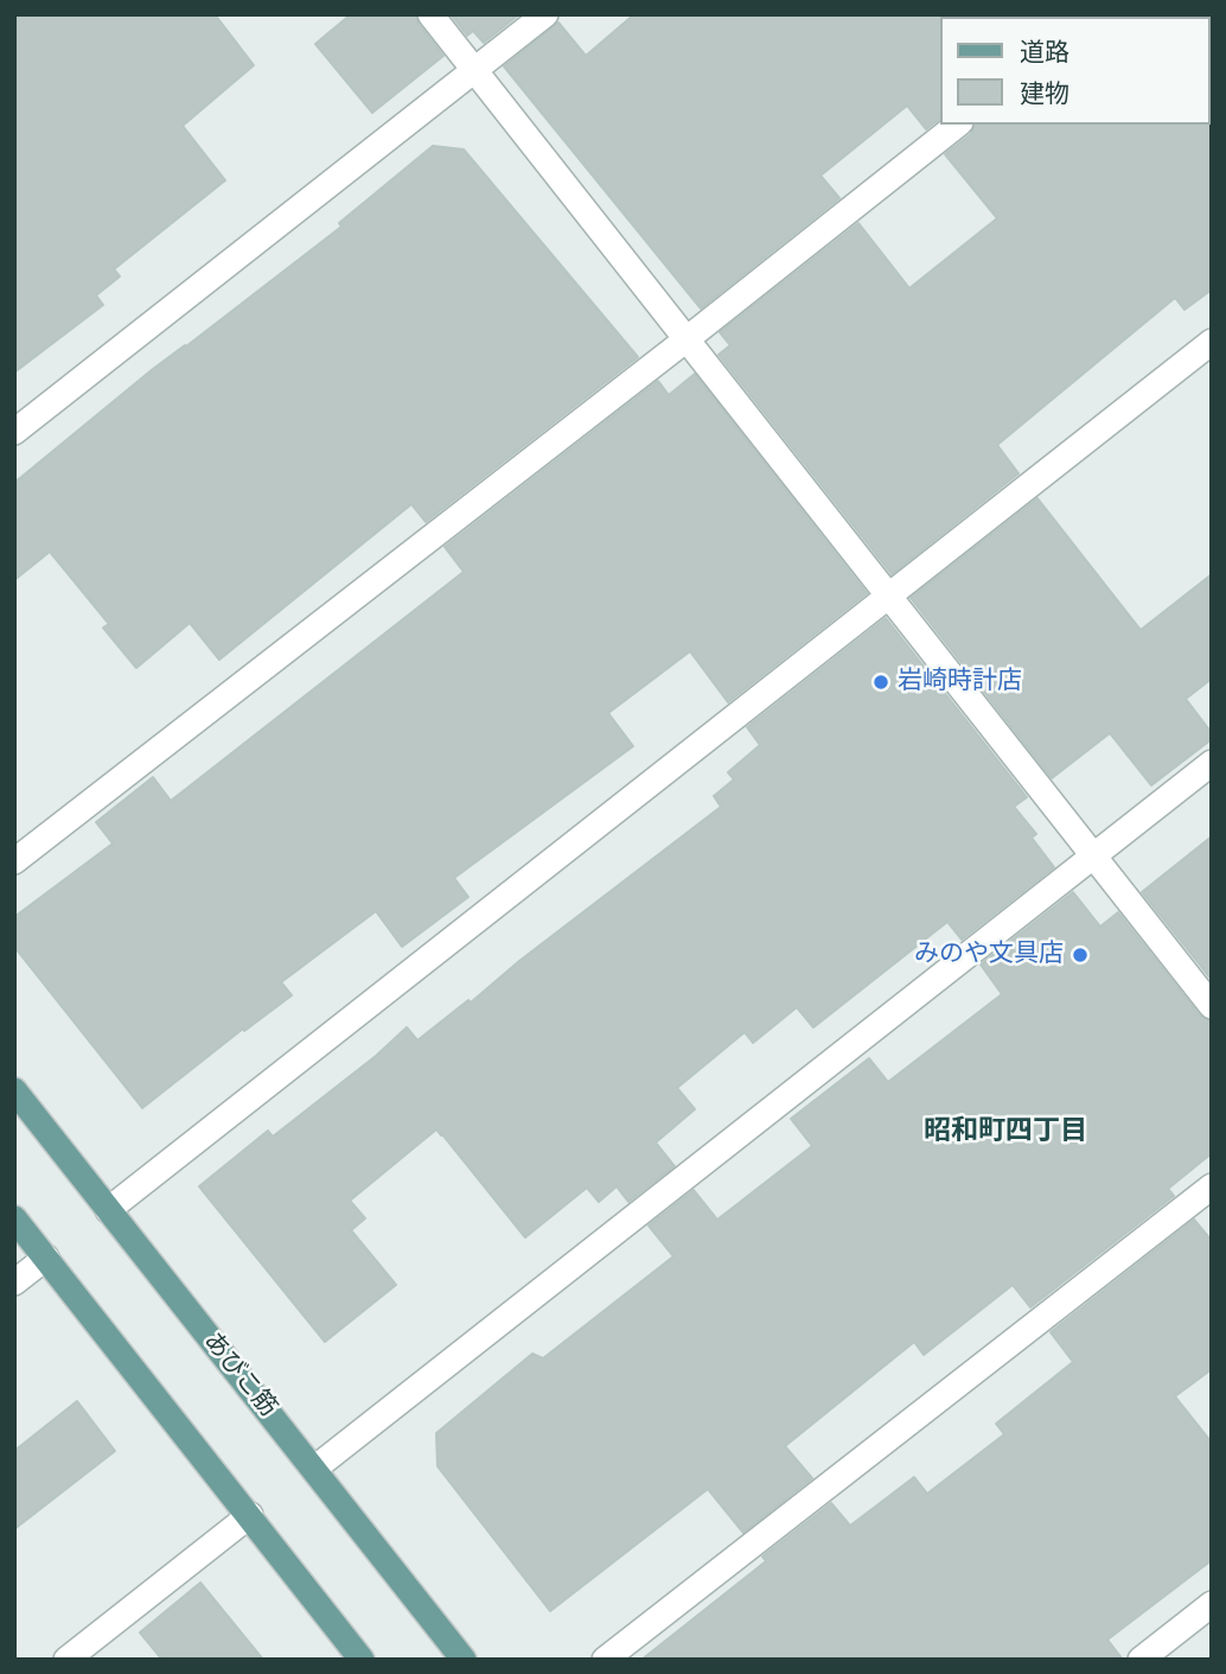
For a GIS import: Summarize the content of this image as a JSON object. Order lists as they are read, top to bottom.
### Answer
{
  "streets": {
    "main road": ["あびこ筋"]
  },
  "districts": ["昭和町四丁目"],
  "places": ["岩崎時計店", "みのや文具店"],
  "legend": ["道路", "建物"]
}
